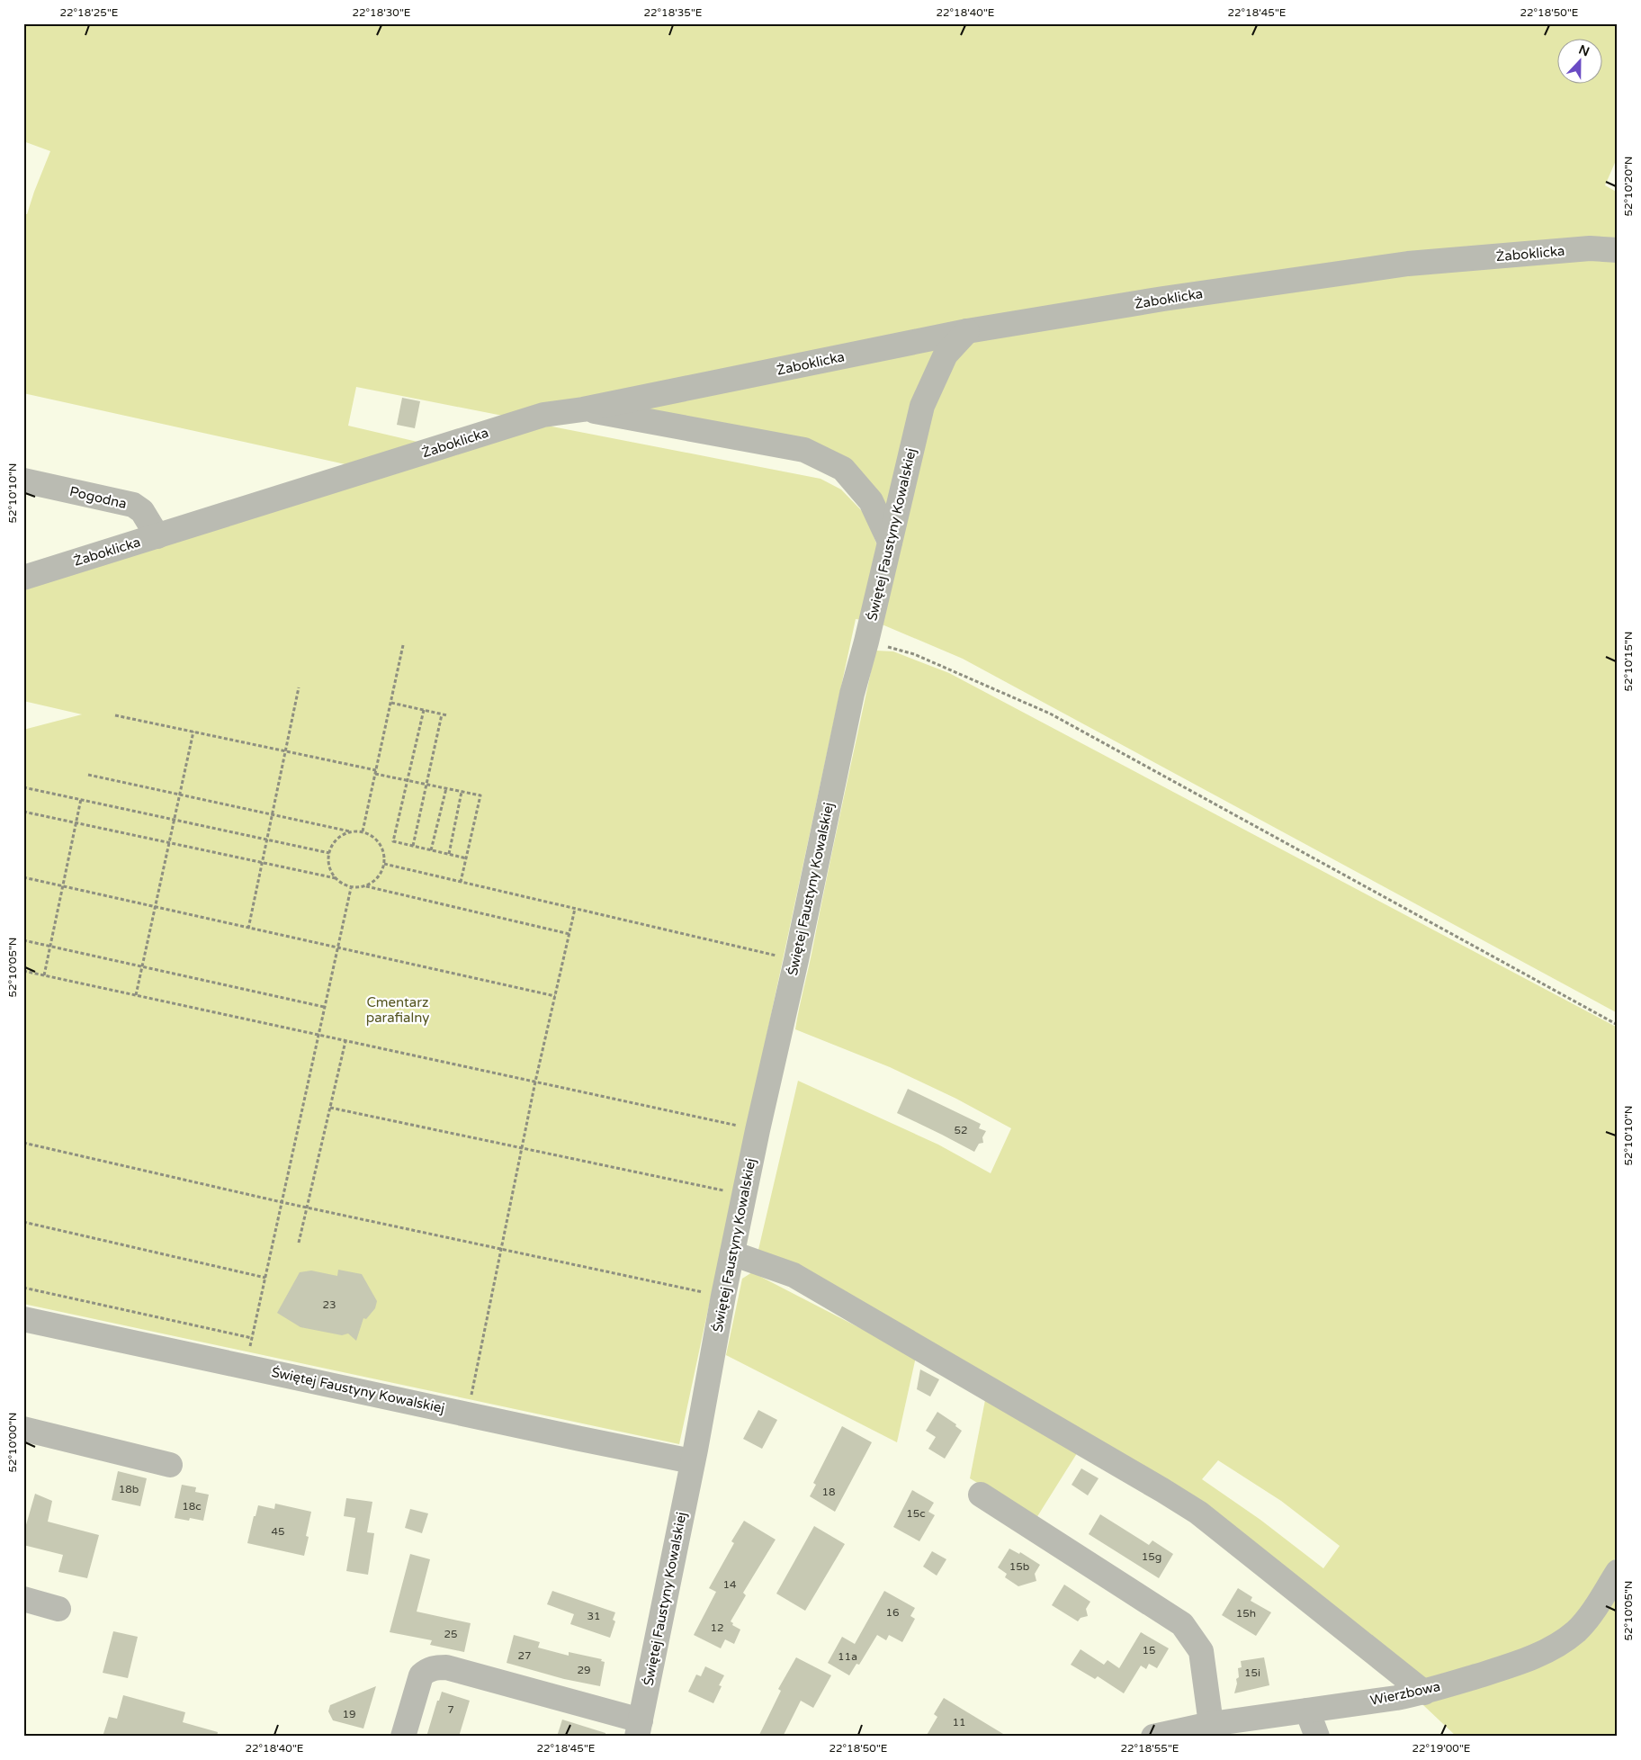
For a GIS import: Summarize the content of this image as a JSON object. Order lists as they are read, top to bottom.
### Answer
{
  "streets": {
    "street": [
      "Żaboklicka",
      "Pogodna",
      "Świętej Faustyny Kowalskiej",
      "Wierzbowa"
    ]
  },
  "crossings": [
    ["Żaboklicka", "Pogodna"],
    ["Żaboklicka", "Świętej Faustyny Kowalskiej"]
  ],
  "parks": ["Cmentarz parafialny"],
  "house_numbers": [
    "52",
    "23",
    "18b",
    "18",
    "18c",
    "15c",
    "45",
    "15g",
    "15b",
    "14",
    "16",
    "15h",
    "31",
    "12",
    "25",
    "15",
    "27",
    "11a",
    "29",
    "15i",
    "7",
    "19",
    "11"
  ],
  "north": "top",
  "coordinates": [
    "22°18'25\"E",
    "22°18'30\"E",
    "22°18'35\"E",
    "22°18'40\"E",
    "22°18'45\"E",
    "22°18'50\"E",
    "52°10'20\"N",
    "52°10'10\"N",
    "52°10'15\"N",
    "52°10'05\"N",
    "52°10'00\"N",
    "22°18'55\"E",
    "22°19'00\"E"
  ]
}
